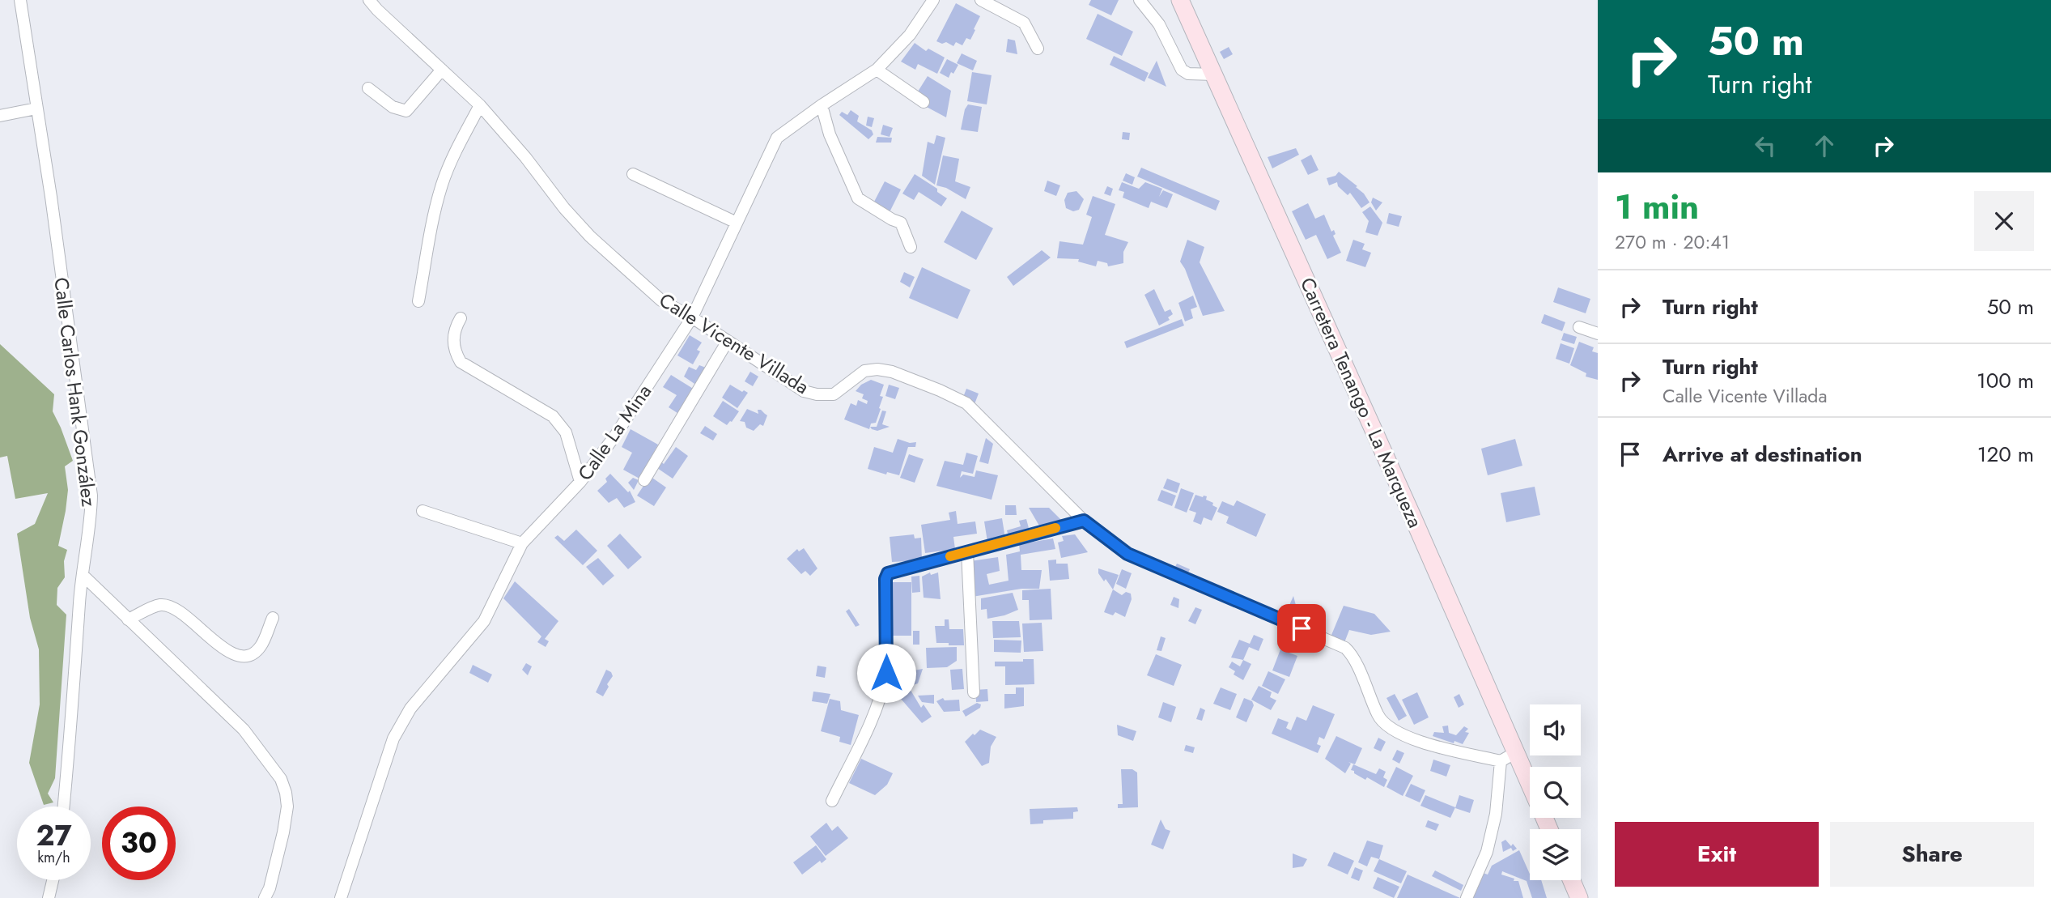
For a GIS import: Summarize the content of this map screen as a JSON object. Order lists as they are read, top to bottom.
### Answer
{
  "streets": {
    "main road": ["Carretera Tenango - La Marqueza"],
    "street": ["Calle Vicente Villada", "Calle Carlos Hank González", "Calle La Mina"]
  },
  "crossings": [
    ["Calle Vicente Villada", "Calle La Mina"]
  ],
  "page": {
    "turn": ["50 m", "Turn right"],
    "heading": ["1 min", "270 m · 20:41"],
    "list": [
      {
        "name": "Turn right",
        "value": "50 m"
      },
      {
        "name": "Turn right",
        "note": "Calle Vicente Villada",
        "value": "100 m"
      },
      {
        "name": "Arrive at destination",
        "value": "120 m"
      }
    ],
    "speed": "27 km/h",
    "limit": "30",
    "buttons": ["Exit", "Share"]
  }
}
